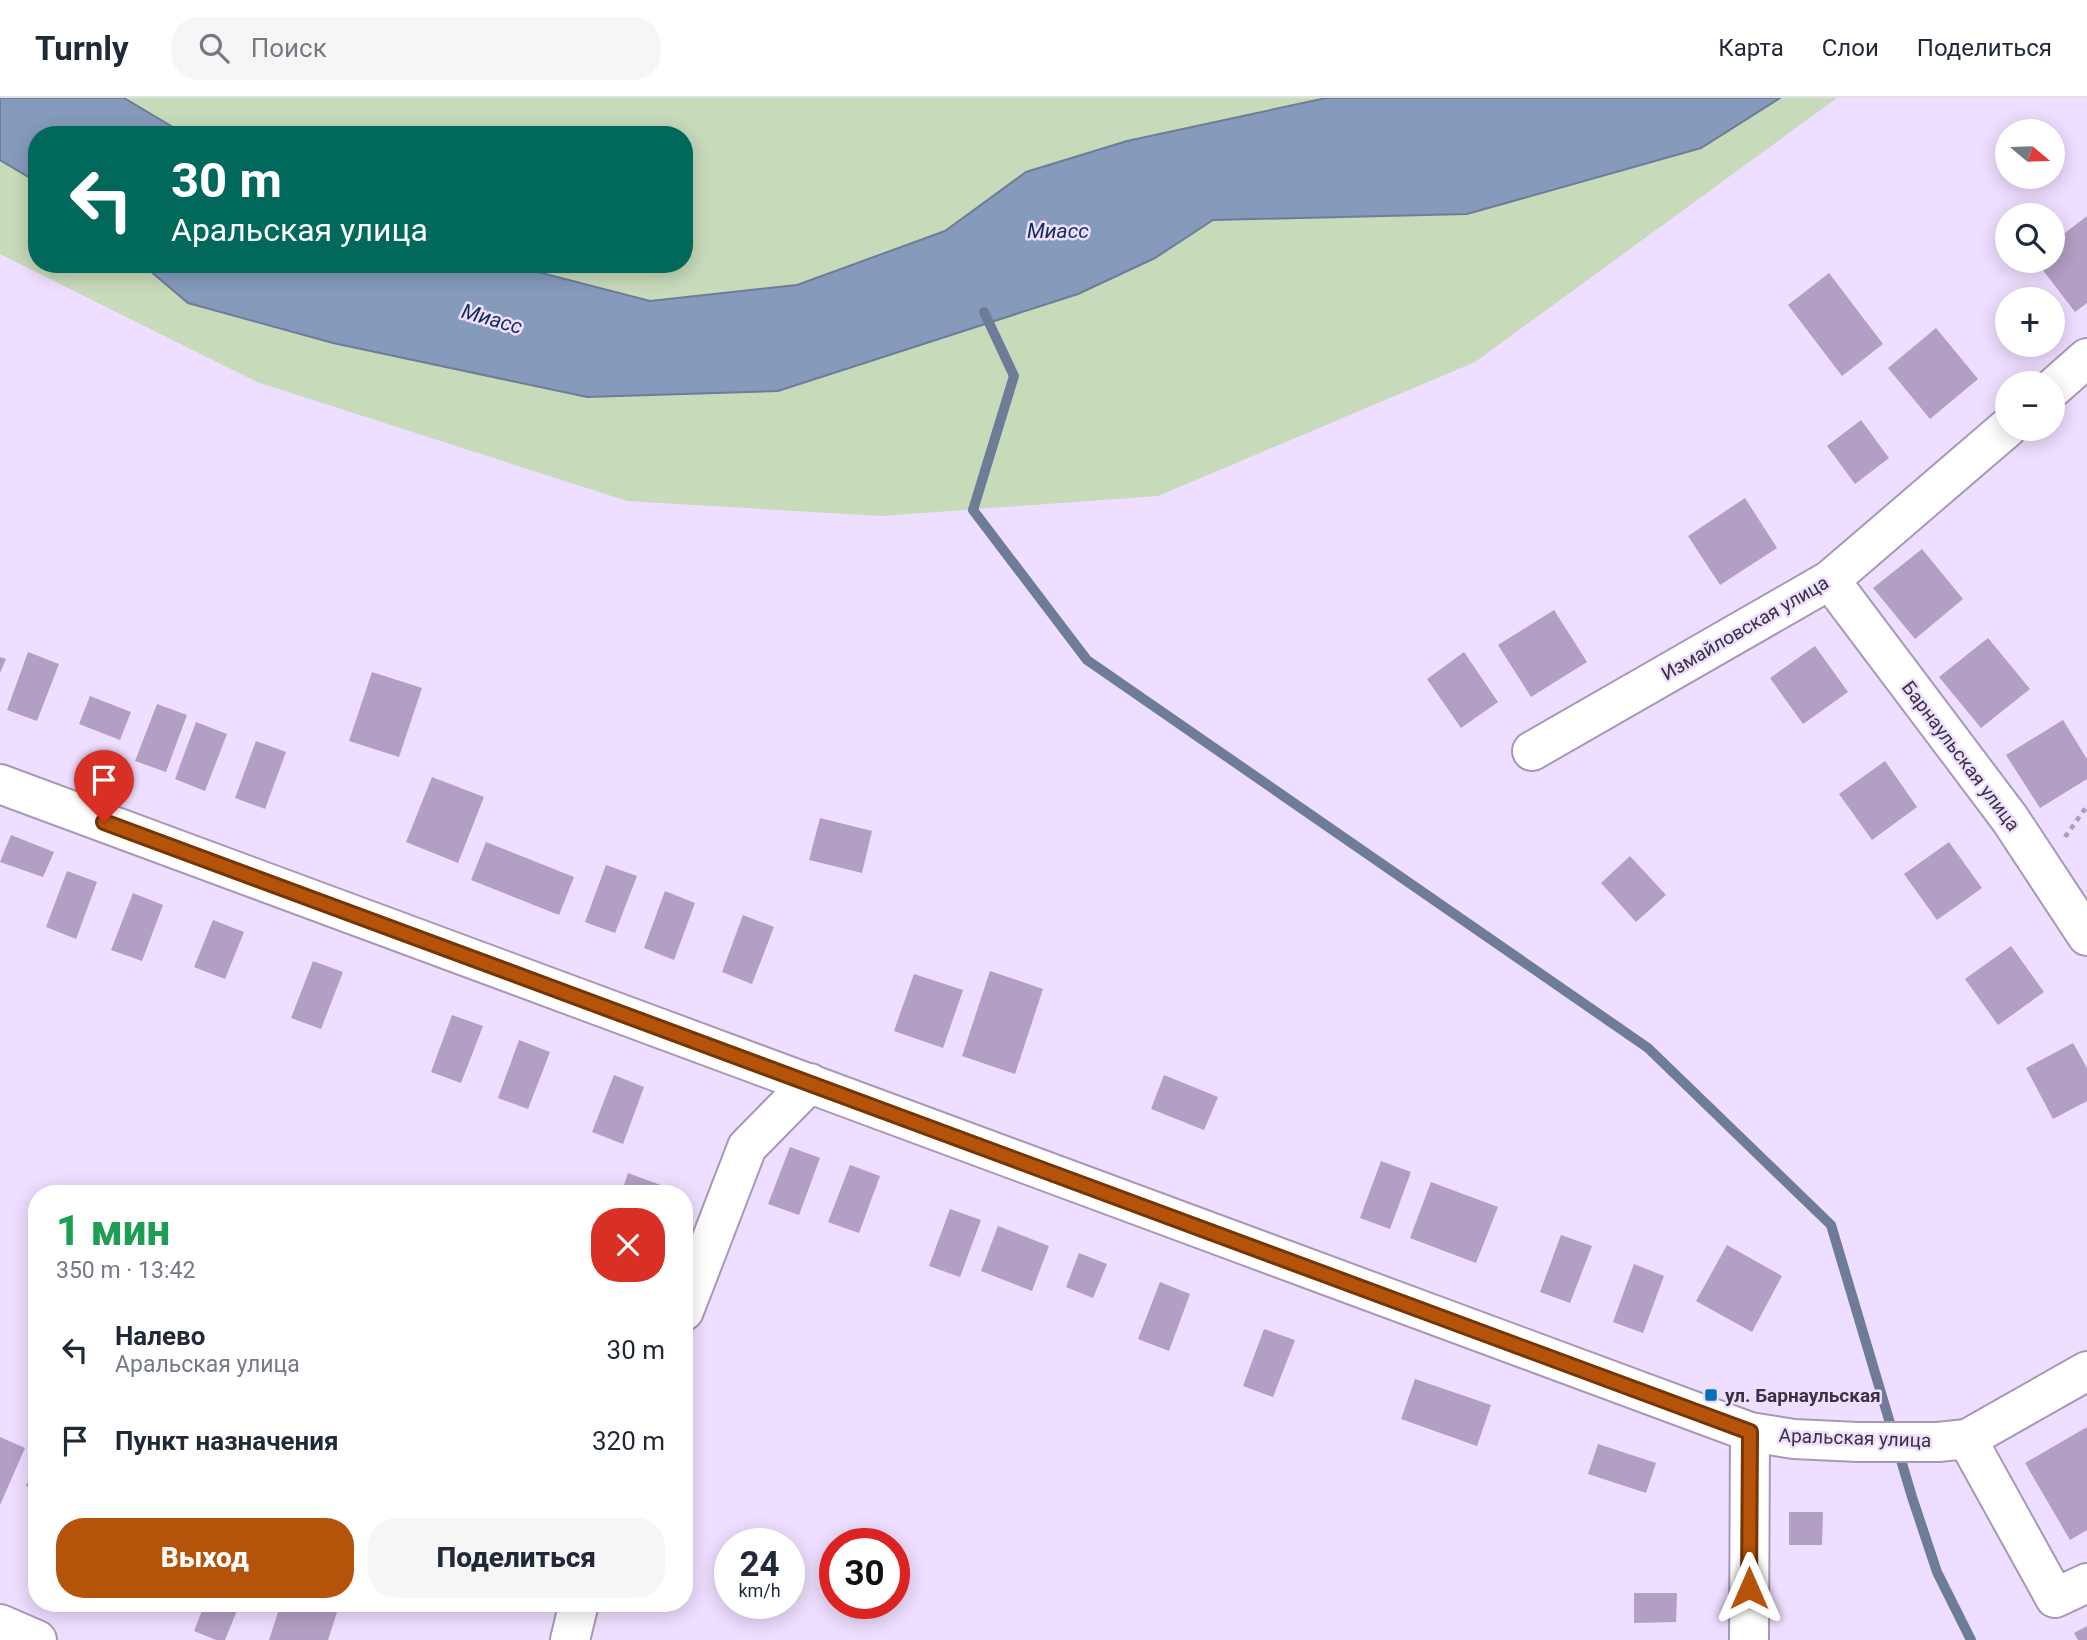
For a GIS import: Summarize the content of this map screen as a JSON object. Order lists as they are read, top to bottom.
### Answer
{
  "streets": {
    "street": ["Измайловская улица", "Барнаульская улица", "Аральская улица"]
  },
  "crossings": [
    ["Измайловская улица", "Барнаульская улица"]
  ],
  "water": ["Миасс"],
  "places": {
    "transit": ["ул. Барнаульская"]
  },
  "north": "right",
  "page": {
    "header": "Turnly",
    "search": "Поиск",
    "nav": ["Карта", "Слои", "Поделиться"],
    "map_buttons": ["+", "−"],
    "turn": ["30 m", "Аральская улица"],
    "heading": ["1 мин", "350 m · 13:42"],
    "list": [
      {
        "name": "Налево",
        "note": "Аральская улица",
        "value": "30 m"
      },
      {
        "name": "Пункт назначения",
        "value": "320 m"
      }
    ],
    "buttons": ["Выход", "Поделиться"],
    "speed": "24 km/h",
    "limit": "30"
  }
}
